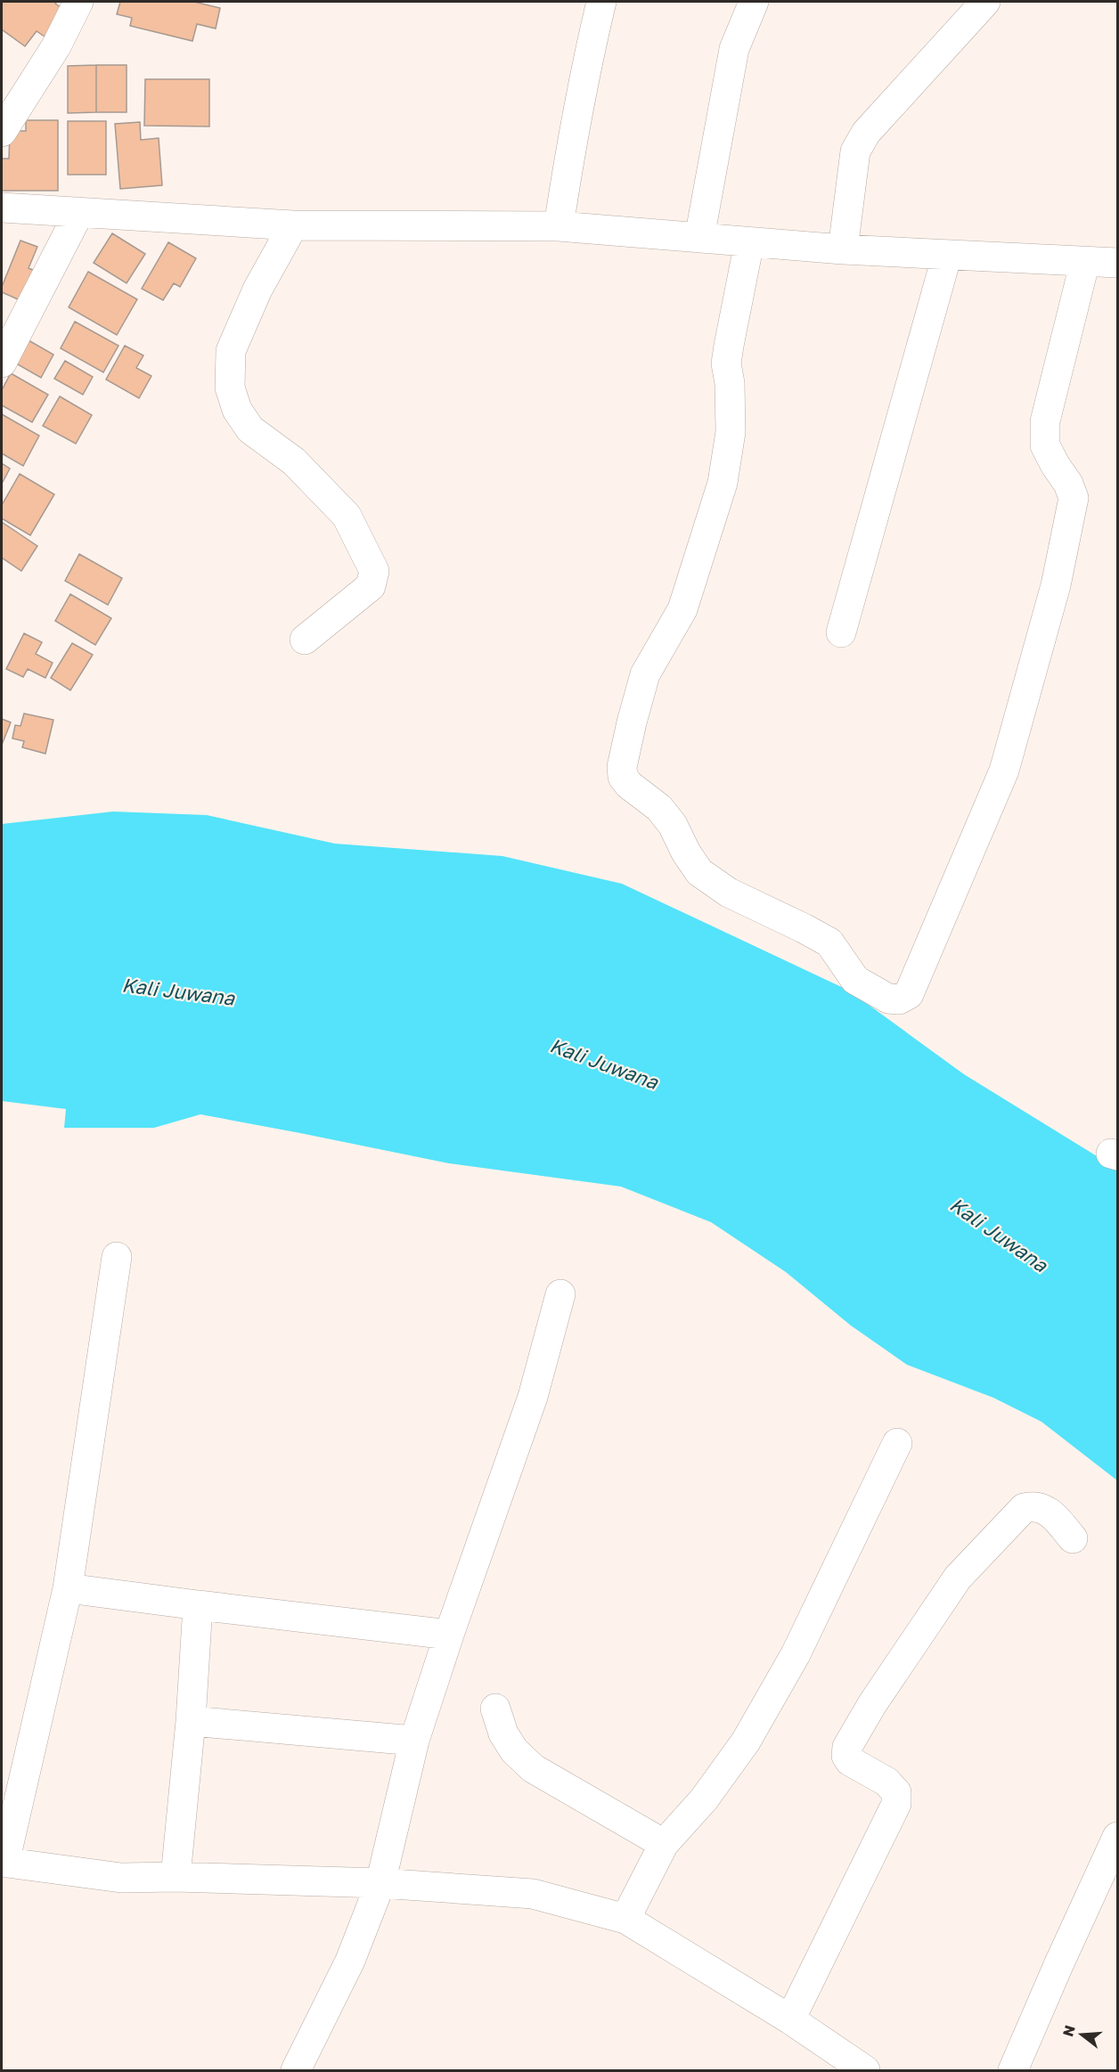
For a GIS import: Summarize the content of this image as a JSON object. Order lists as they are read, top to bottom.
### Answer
{
  "water": ["Kali Juwana"],
  "north": "left"
}
